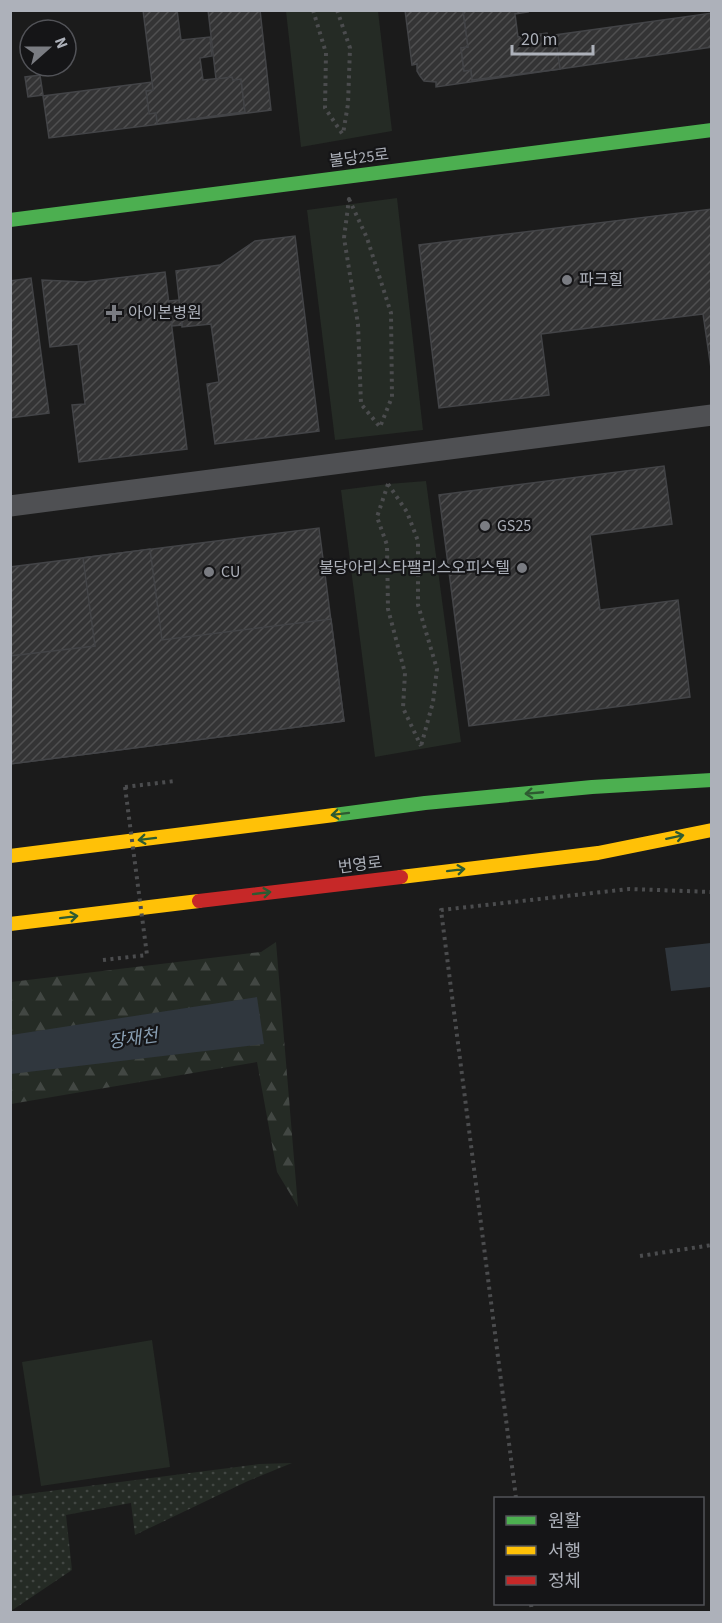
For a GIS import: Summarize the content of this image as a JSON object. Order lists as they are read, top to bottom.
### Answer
{
  "streets": {
    "main road": ["불당25로", "번영로"]
  },
  "water": ["장재천"],
  "places": {
    "other": [
      "파크힐",
      "GS25",
      "불당아리스타팰리스오피스텔",
      "CU"
    ],
    "health": ["아이본병원"]
  },
  "legend": ["원활", "서행", "정체"],
  "scale_bar": "20 m",
  "north": "right"
}
